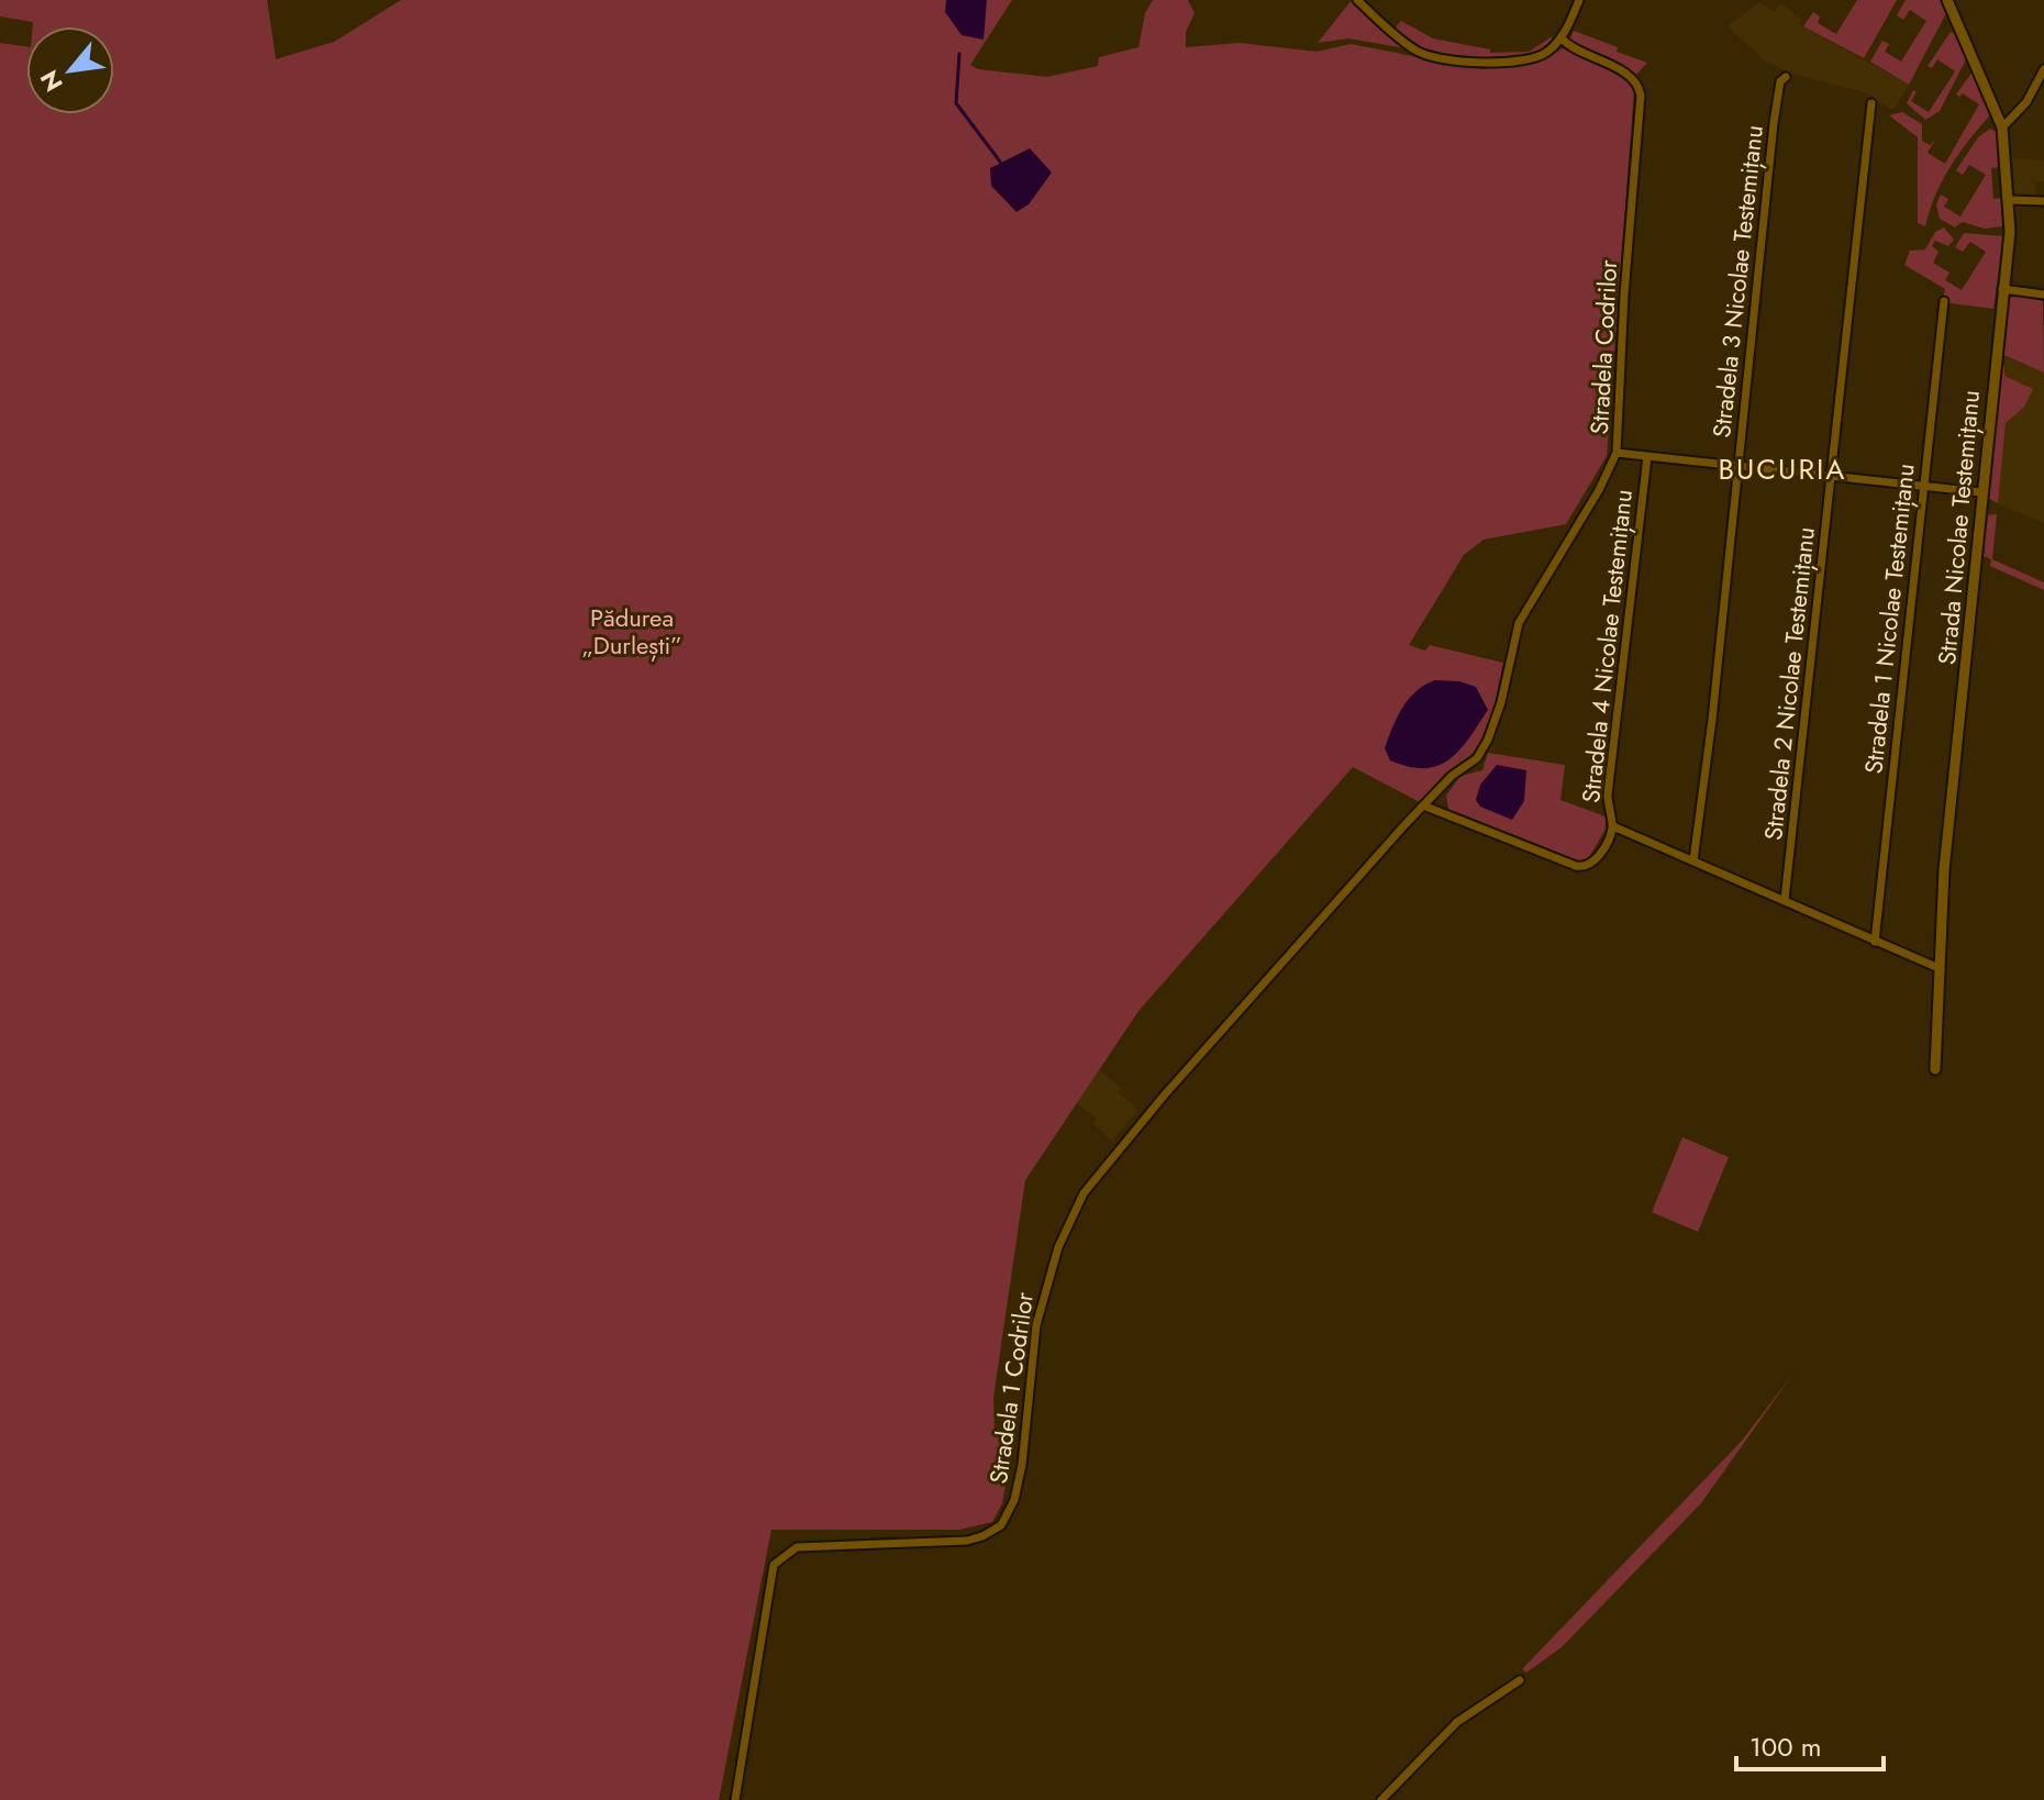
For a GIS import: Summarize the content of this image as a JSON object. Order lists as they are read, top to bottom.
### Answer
{
  "streets": {
    "street": [
      "Stradela 3 Nicolae Testemițanu",
      "Stradela Codrilor",
      "Strada Nicolae Testemițanu",
      "Stradela 1 Nicolae Testemițanu",
      "Stradela 4 Nicolae Testemițanu",
      "Stradela 2 Nicolae Testemițanu",
      "Stradela 1 Codrilor"
    ]
  },
  "crossings": [
    ["Stradela Codrilor", "Stradela 4 Nicolae Testemițanu"],
    ["Stradela Codrilor", "Stradela 1 Codrilor"],
    ["Stradela 4 Nicolae Testemițanu", "Stradela 1 Codrilor"]
  ],
  "districts": ["BUCURIA"],
  "parks": ["Pădurea „Durlești”"],
  "scale_bar": "100 m",
  "north": "bottom left"
}
